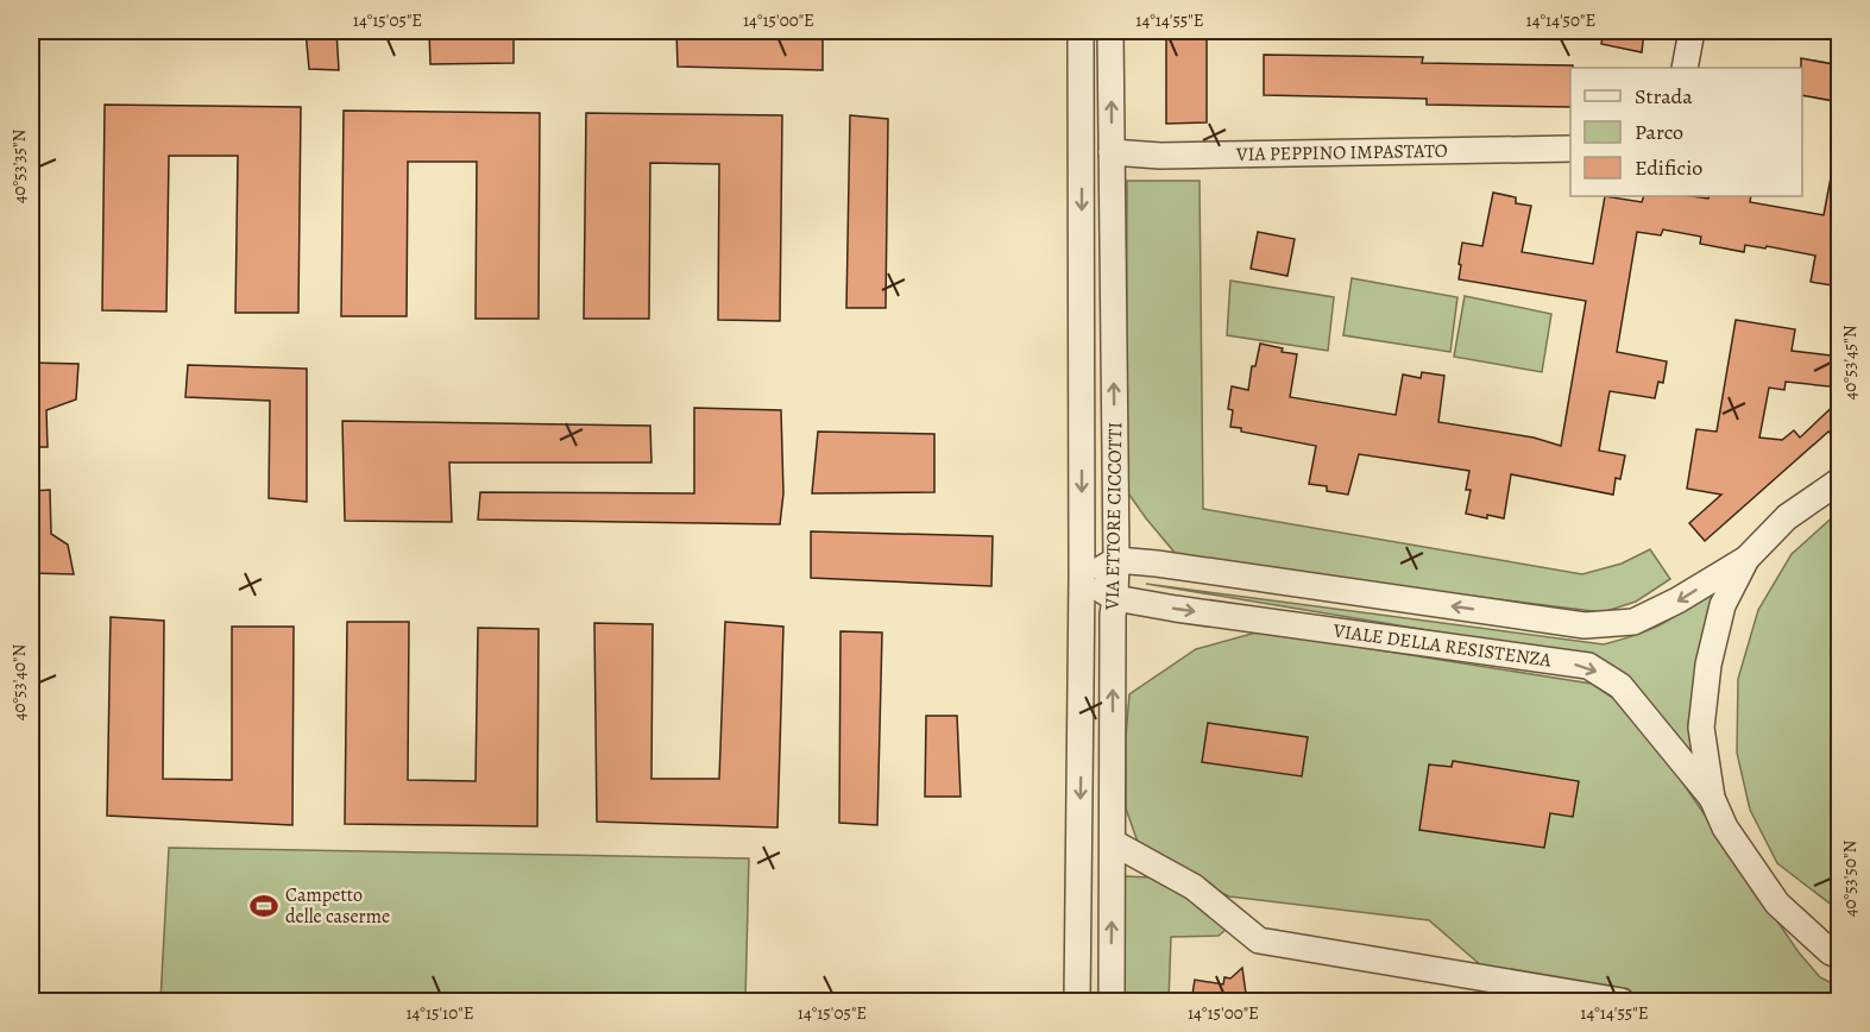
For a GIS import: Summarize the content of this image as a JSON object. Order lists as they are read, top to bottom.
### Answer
{
  "streets": {
    "street": ["VIA PEPPINO IMPASTATO", "VIA ETTORE CICCOTTI", "VIALE DELLA RESISTENZA"]
  },
  "crossings": [
    ["VIA PEPPINO IMPASTATO", "VIA ETTORE CICCOTTI"],
    ["VIA ETTORE CICCOTTI", "VIALE DELLA RESISTENZA"]
  ],
  "places": {
    "sports": ["Campetto delle caserme"]
  },
  "legend": ["Strada", "Parco", "Edificio"],
  "coordinates": [
    "14°15'05\"E",
    "14°15'00\"E",
    "14°14'55\"E",
    "14°14'50\"E",
    "40°53'35\"N",
    "40°53'45\"N",
    "40°53'40\"N",
    "40°53'50\"N",
    "14°15'10\"E"
  ]
}
